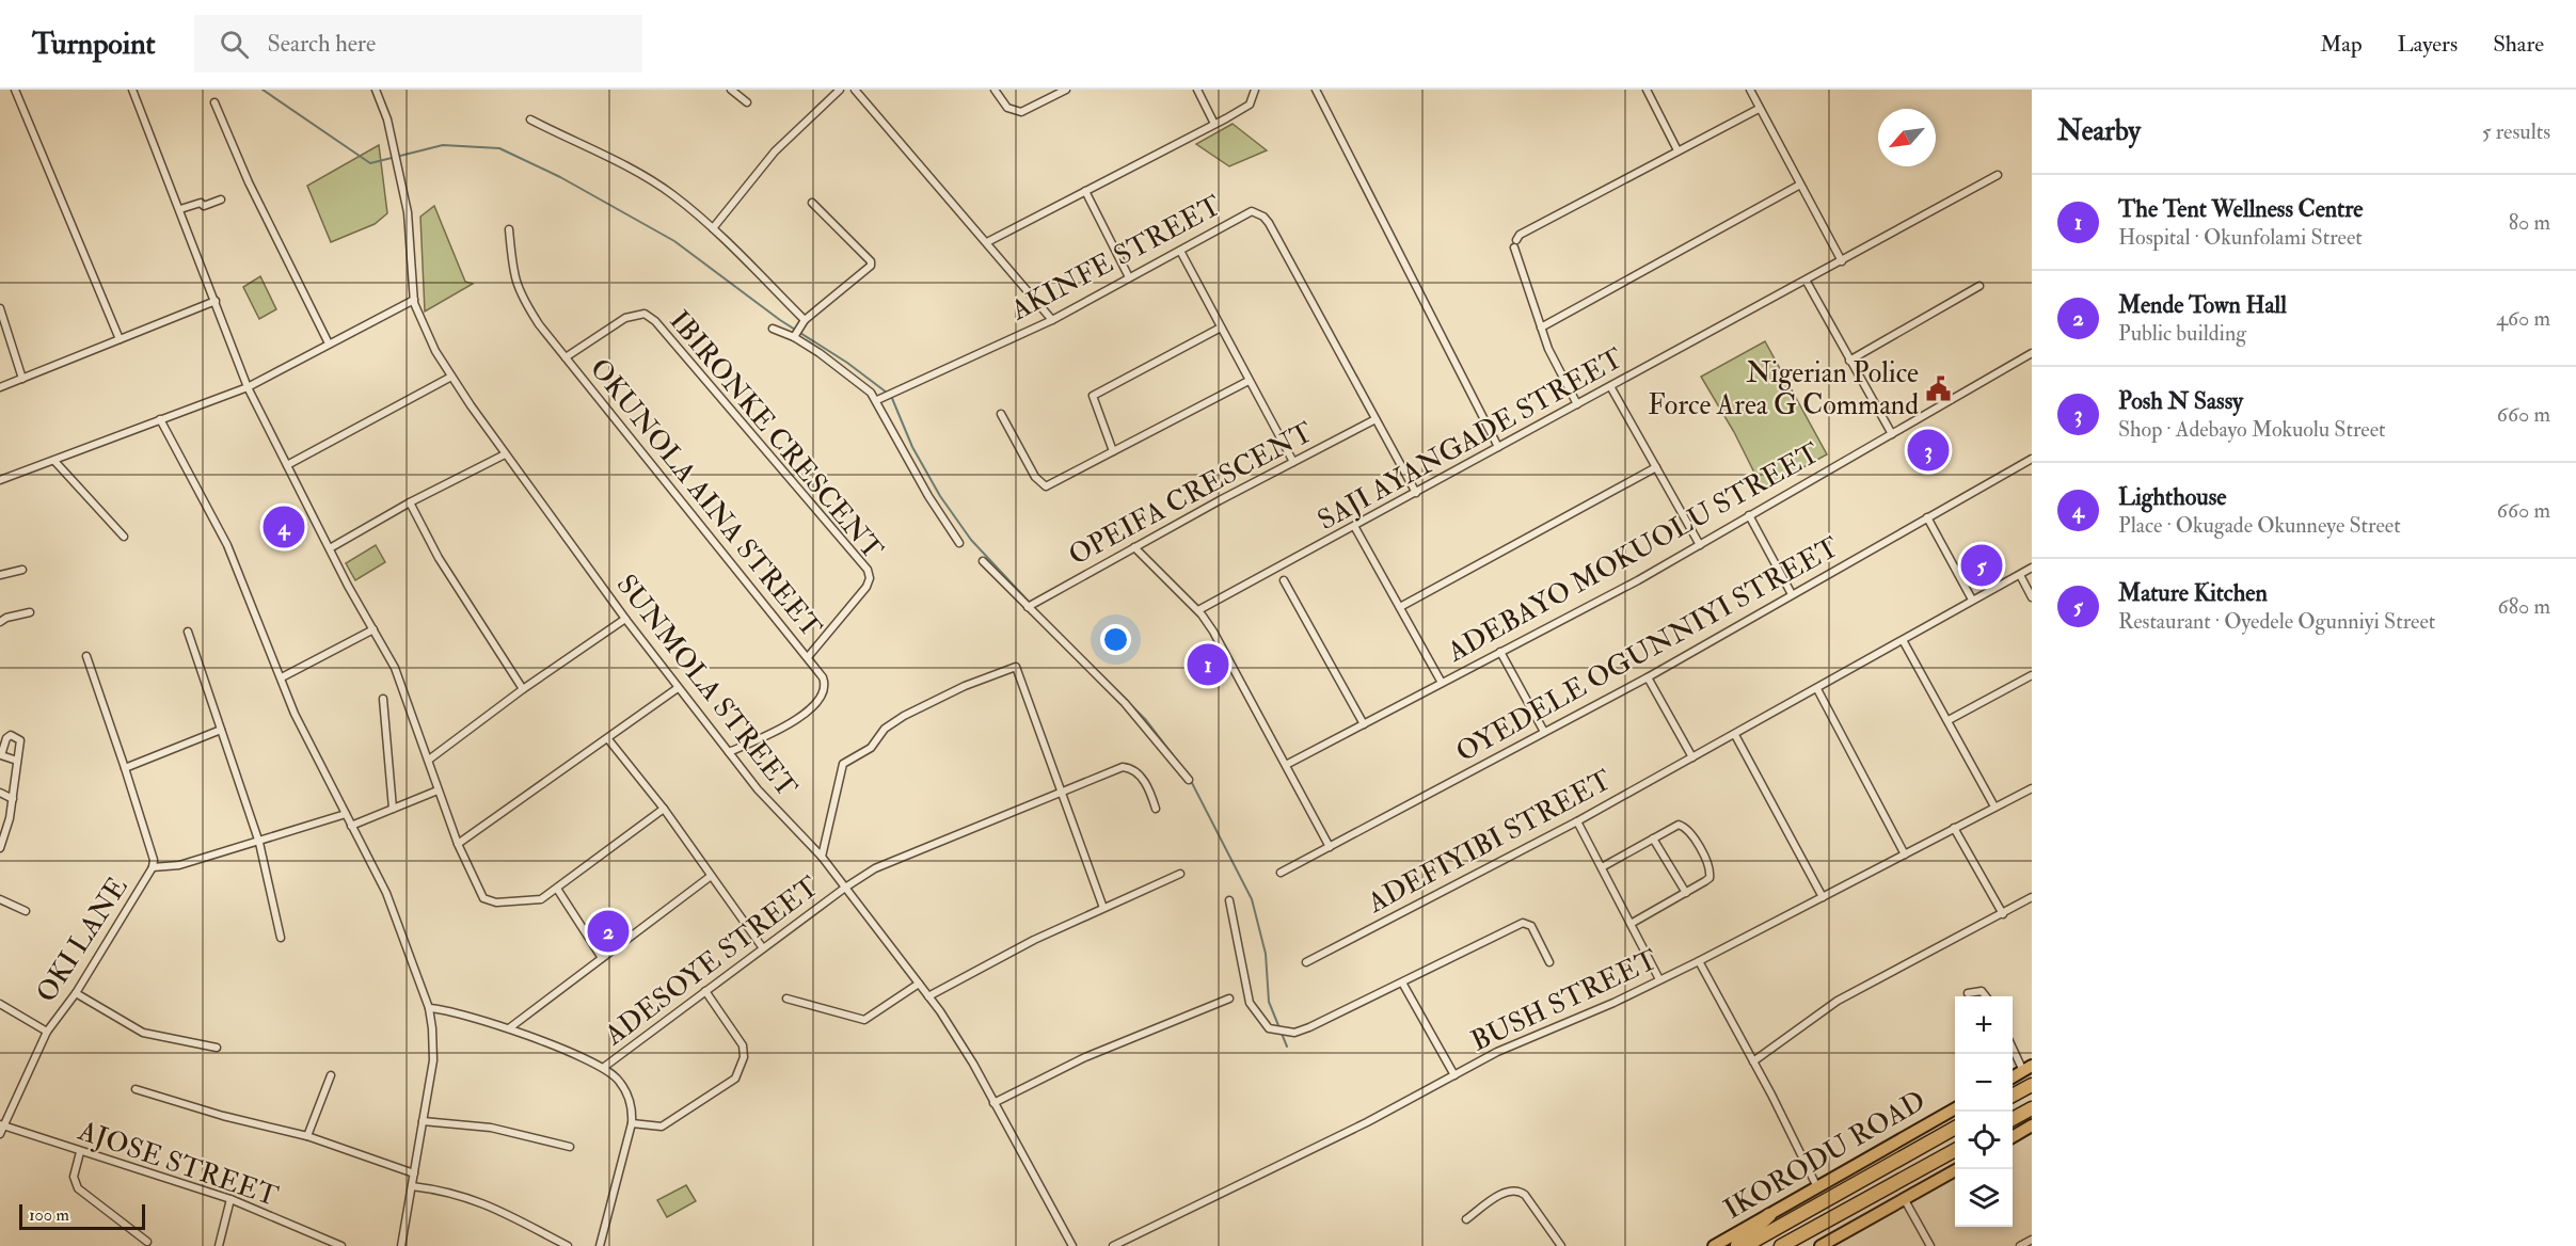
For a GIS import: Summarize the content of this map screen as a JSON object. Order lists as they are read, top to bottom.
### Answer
{
  "streets": {
    "highway": ["IKORODU ROAD"],
    "street": [
      "AKINFE STREET",
      "IBIRONKE CRESCENT",
      "SAJI AYANGADE STREET",
      "OPEIFA CRESCENT",
      "OKUNOLA AINA STREET",
      "ADEBAYO MOKUOLU STREET",
      "OYEDELE OGUNNIYI STREET",
      "SUNMOLA STREET",
      "ADEFIYIBI STREET",
      "OKI LANE",
      "ADESOYE STREET",
      "BUSH STREET",
      "AJOSE STREET"
    ]
  },
  "crossings": [
    ["AKINFE STREET", "SAJI AYANGADE STREET"],
    ["AKINFE STREET", "OPEIFA CRESCENT"],
    ["IBIRONKE CRESCENT", "OKUNOLA AINA STREET"],
    ["OKUNOLA AINA STREET", "SUNMOLA STREET"],
    ["SUNMOLA STREET", "ADESOYE STREET"],
    ["OKI LANE", "AJOSE STREET"]
  ],
  "places": {
    "public building": ["Nigerian Police Force Area G Command"]
  },
  "scale_bar": "100 m",
  "north": "bottom left",
  "page": {
    "header": "Turnpoint",
    "search": "Search here",
    "nav": ["Map", "Layers", "Share"],
    "heading": ["Nearby", "5 results"],
    "list": [
      {
        "mark": "1",
        "name": "The Tent Wellness Centre",
        "note": "Hospital · Okunfolami Street",
        "value": "80 m"
      },
      {
        "mark": "2",
        "name": "Mende Town Hall",
        "note": "Public building",
        "value": "460 m"
      },
      {
        "mark": "3",
        "name": "Posh N Sassy",
        "note": "Shop · Adebayo Mokuolu Street",
        "value": "660 m"
      },
      {
        "mark": "4",
        "name": "Lighthouse",
        "note": "Place · Okugade Okunneye Street",
        "value": "660 m"
      },
      {
        "mark": "5",
        "name": "Mature Kitchen",
        "note": "Restaurant · Oyedele Ogunniyi Street",
        "value": "680 m"
      }
    ],
    "pins": [
      "3",
      "4",
      "5",
      "1",
      "2"
    ],
    "map_buttons": ["+", "−"],
    "scale": "100 m"
  }
}
